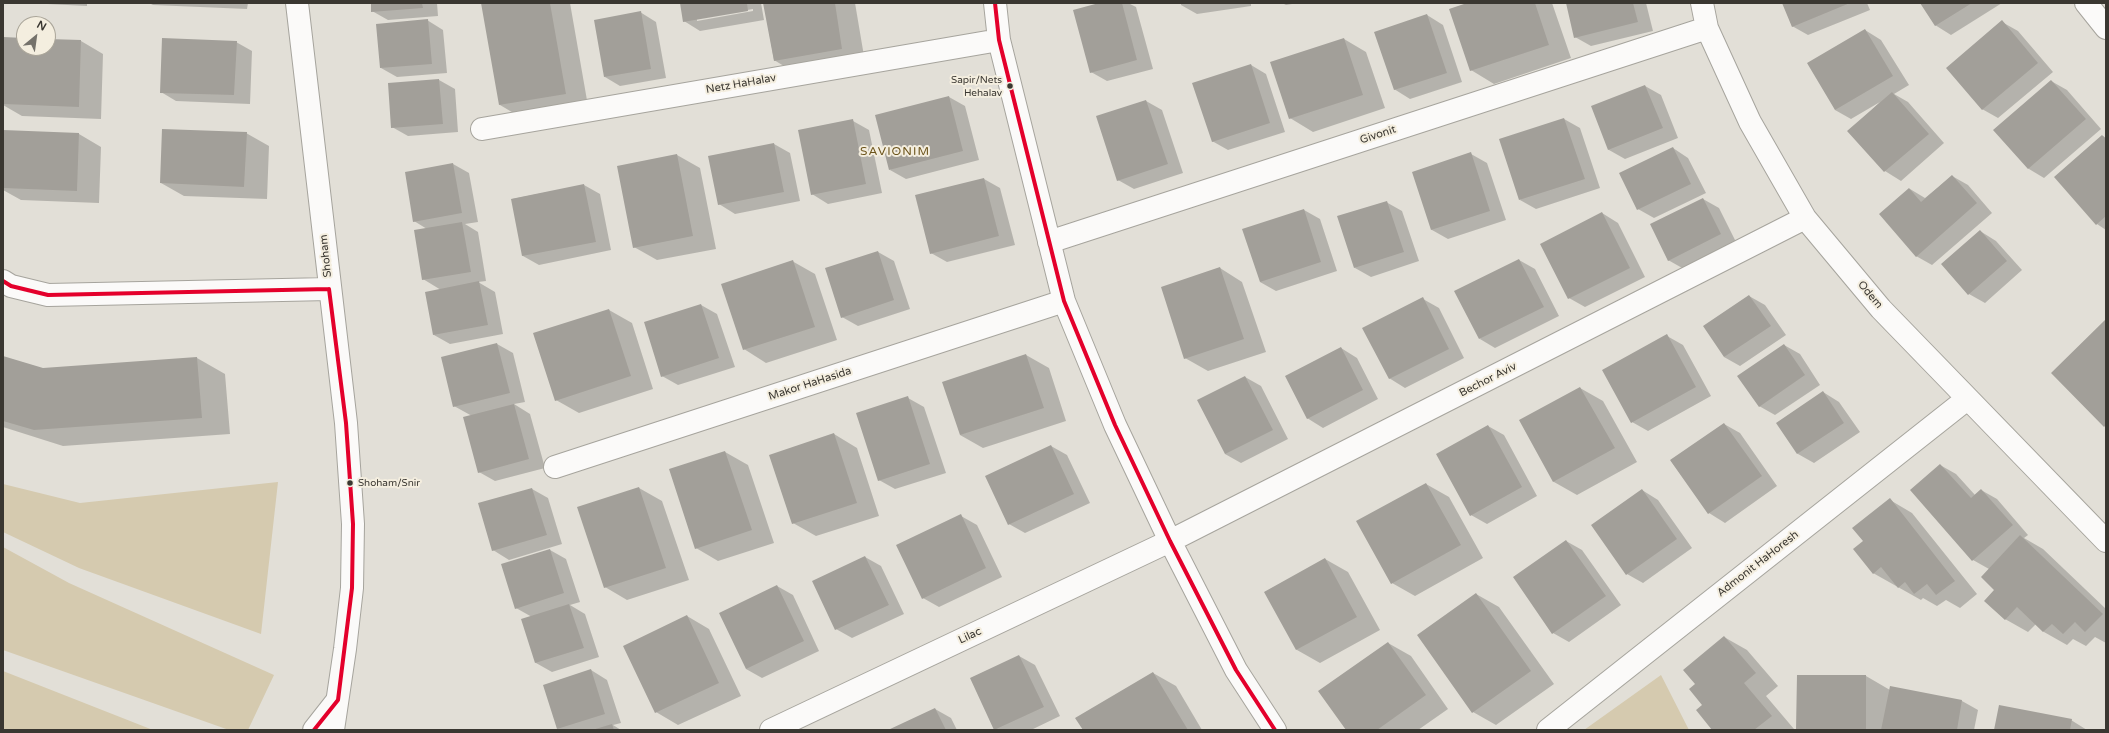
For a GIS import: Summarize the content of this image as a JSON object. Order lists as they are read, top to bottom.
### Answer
{
  "streets": {
    "street": [
      "Netz HaHalav",
      "Givonit",
      "Shoham",
      "Odem",
      "Bechor Aviv",
      "Makor HaHasida",
      "Admonit HaHoresh",
      "Lilac"
    ]
  },
  "crossings": [
    ["Givonit", "Odem"],
    ["Odem", "Bechor Aviv"],
    ["Odem", "Admonit HaHoresh"],
    ["Bechor Aviv", "Lilac"]
  ],
  "districts": ["SAVIONIM"],
  "places": ["Sapir/Nets Hehalav", "Shoham/Snir"],
  "north": "top right"
}
